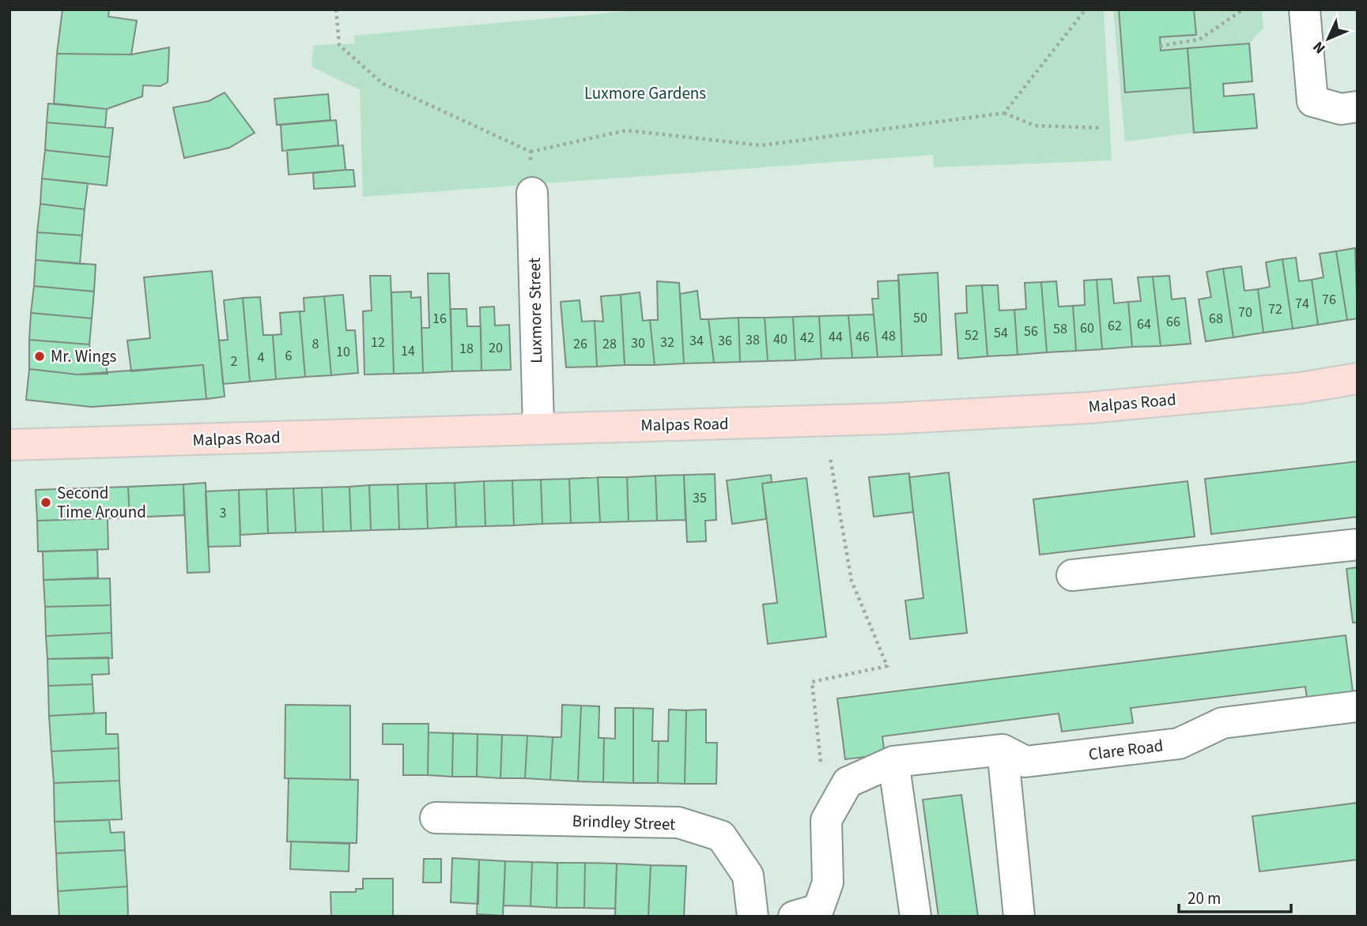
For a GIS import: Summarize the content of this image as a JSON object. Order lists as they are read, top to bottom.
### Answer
{
  "streets": {
    "main road": ["Malpas Road"],
    "street": ["Luxmore Street", "Clare Road", "Brindley Street"]
  },
  "crossings": [
    ["Luxmore Street", "Malpas Road"]
  ],
  "parks": ["Luxmore Gardens"],
  "places": ["Mr. Wings", "Second Time Around"],
  "house_numbers": [
    "76",
    "74",
    "72",
    "70",
    "50",
    "16",
    "68",
    "66",
    "64",
    "62",
    "60",
    "58",
    "56",
    "54",
    "52",
    "48",
    "44",
    "46",
    "42",
    "40",
    "38",
    "34",
    "36",
    "12",
    "32",
    "30",
    "8",
    "26",
    "28",
    "20",
    "18",
    "14",
    "10",
    "6",
    "4",
    "2",
    "35",
    "3"
  ],
  "scale_bar": "20 m",
  "north": "bottom left"
}
